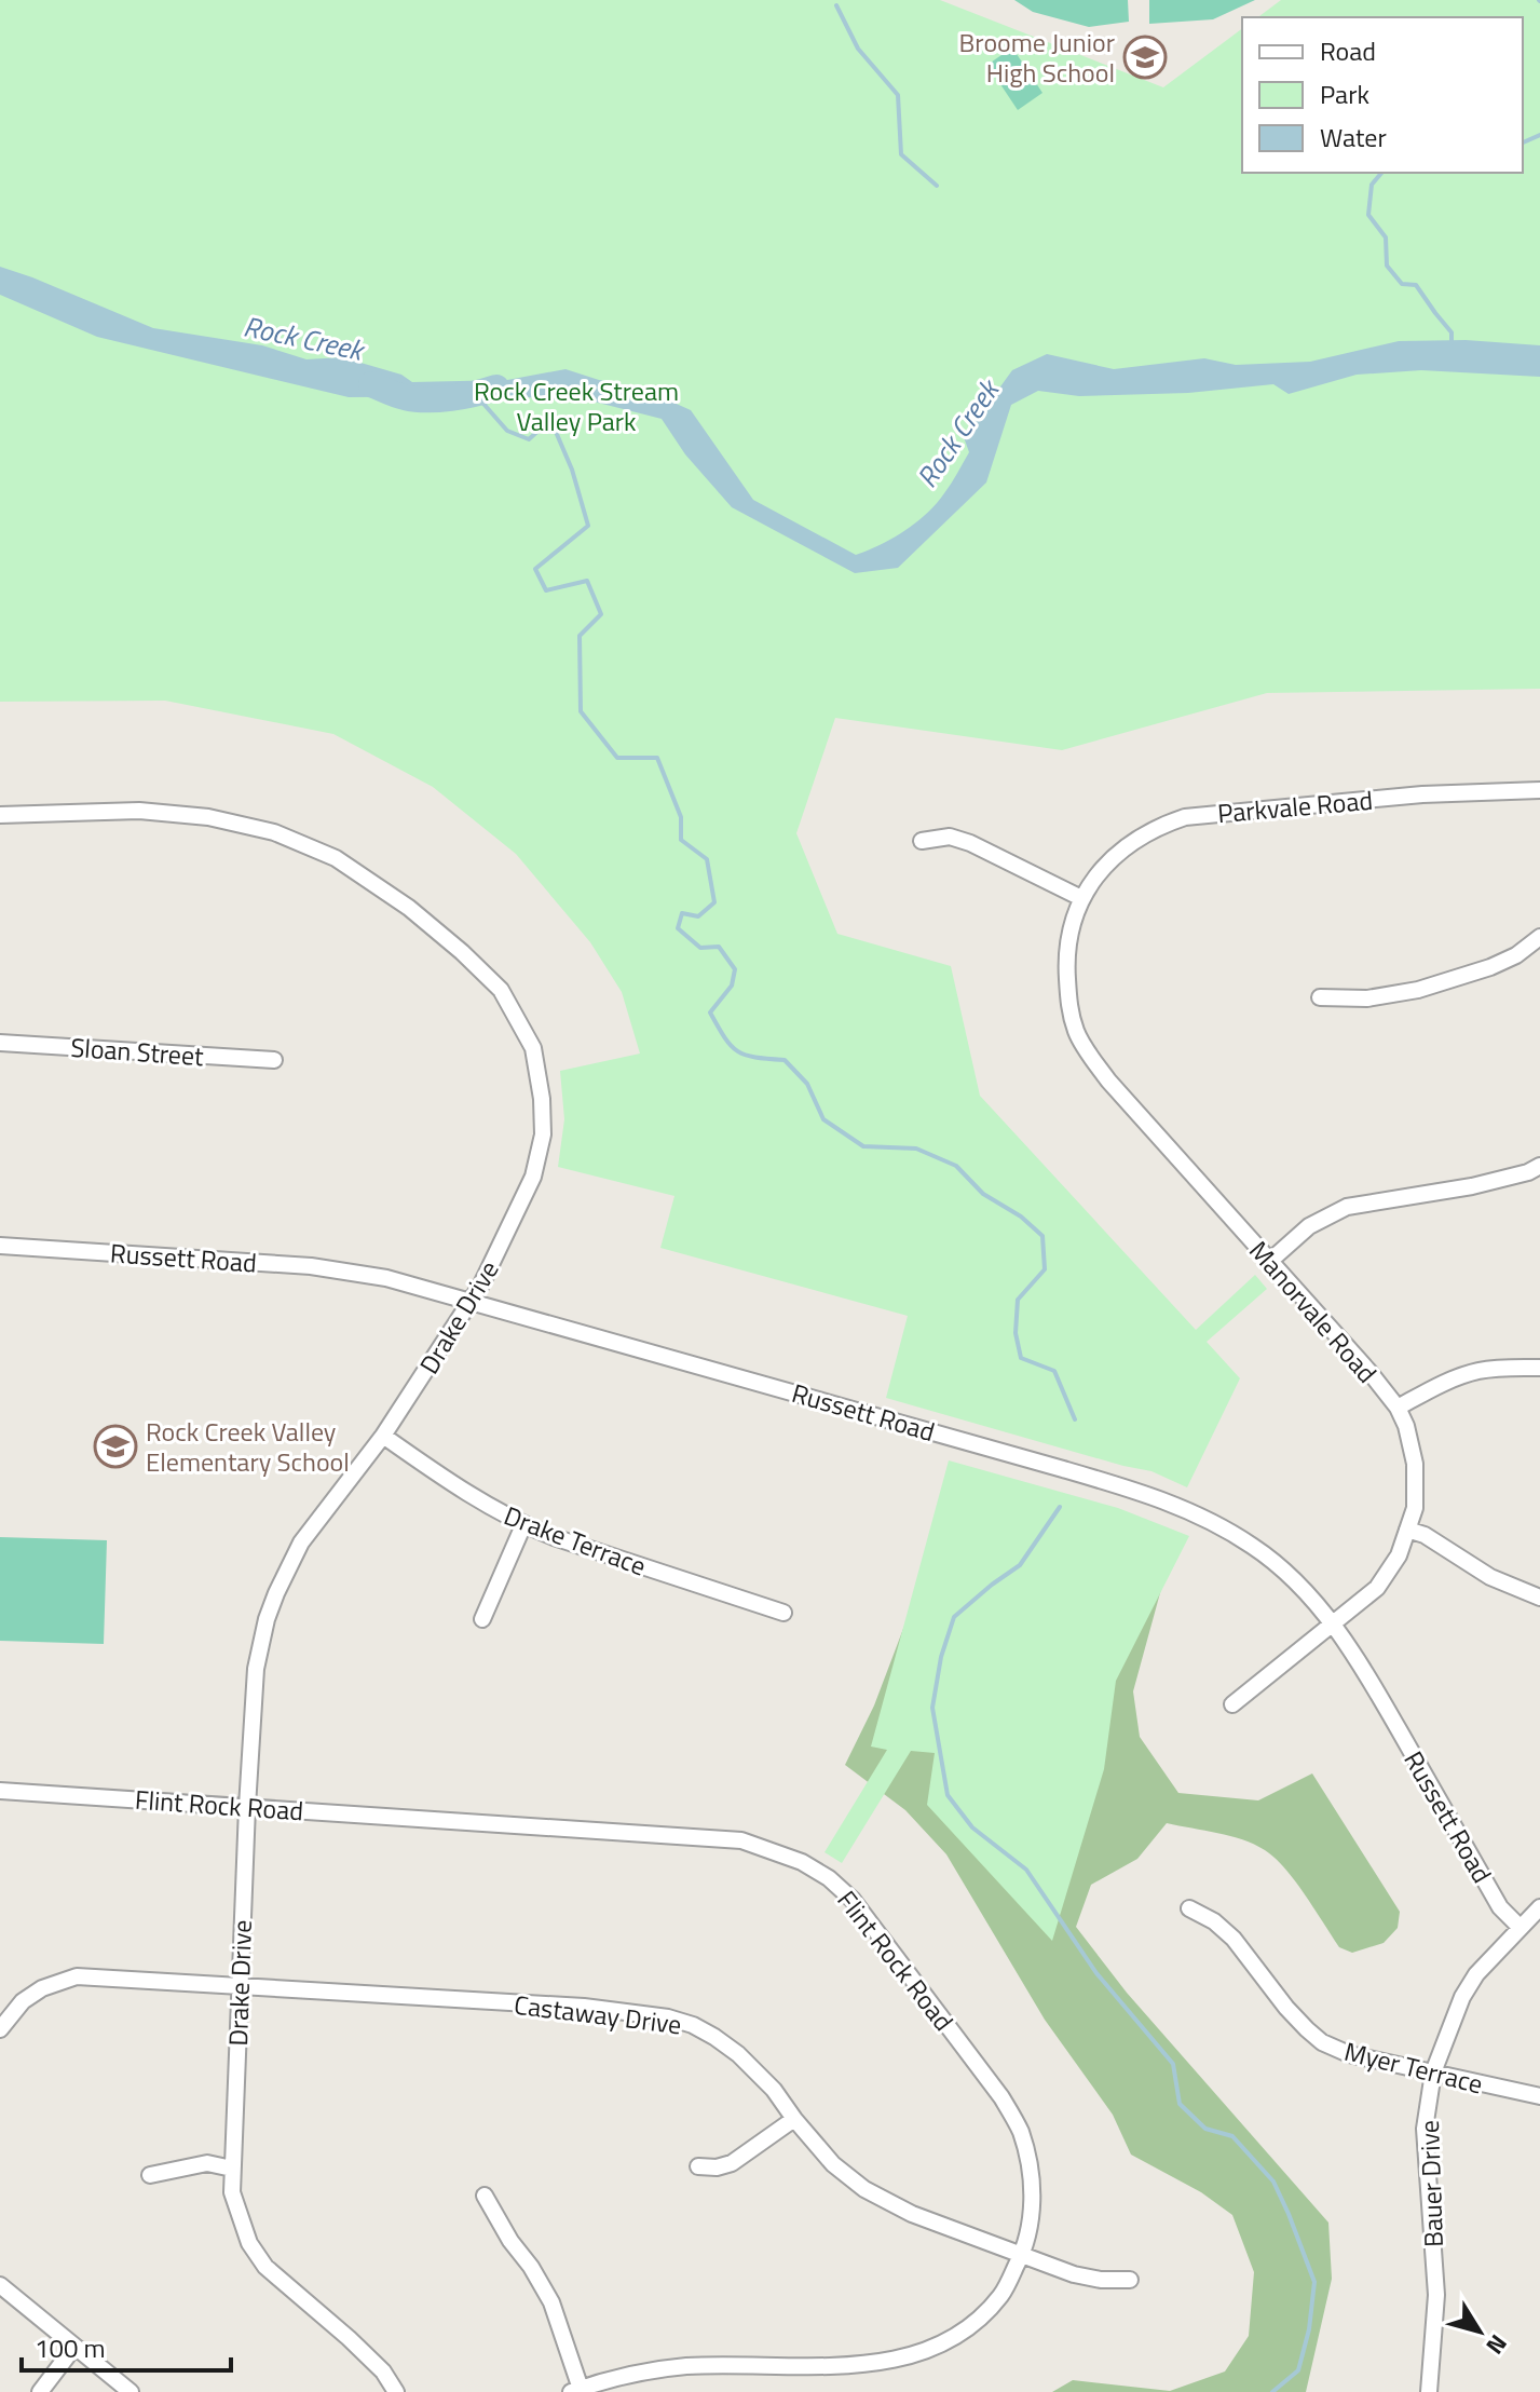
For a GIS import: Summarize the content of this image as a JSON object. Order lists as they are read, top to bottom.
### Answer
{
  "streets": {
    "street": [
      "Parkvale Road",
      "Sloan Street",
      "Russett Road",
      "Manorvale Road",
      "Drake Drive",
      "Drake Terrace",
      "Flint Rock Road",
      "Castaway Drive",
      "Myer Terrace",
      "Bauer Drive"
    ]
  },
  "crossings": [
    ["Parkvale Road", "Manorvale Road"],
    ["Russett Road", "Manorvale Road"],
    ["Russett Road", "Drake Drive"],
    ["Russett Road", "Bauer Drive"],
    ["Drake Drive", "Drake Terrace"],
    ["Drake Drive", "Flint Rock Road"],
    ["Drake Drive", "Castaway Drive"],
    ["Flint Rock Road", "Castaway Drive"],
    ["Myer Terrace", "Bauer Drive"]
  ],
  "water": ["Rock Creek"],
  "parks": ["Rock Creek Stream Valley Park"],
  "places": {
    "school or university": ["Broome Junior High School", "Rock Creek Valley Elementary School"]
  },
  "legend": ["Road", "Park", "Water"],
  "scale_bar": "100 m",
  "north": "bottom right"
}
